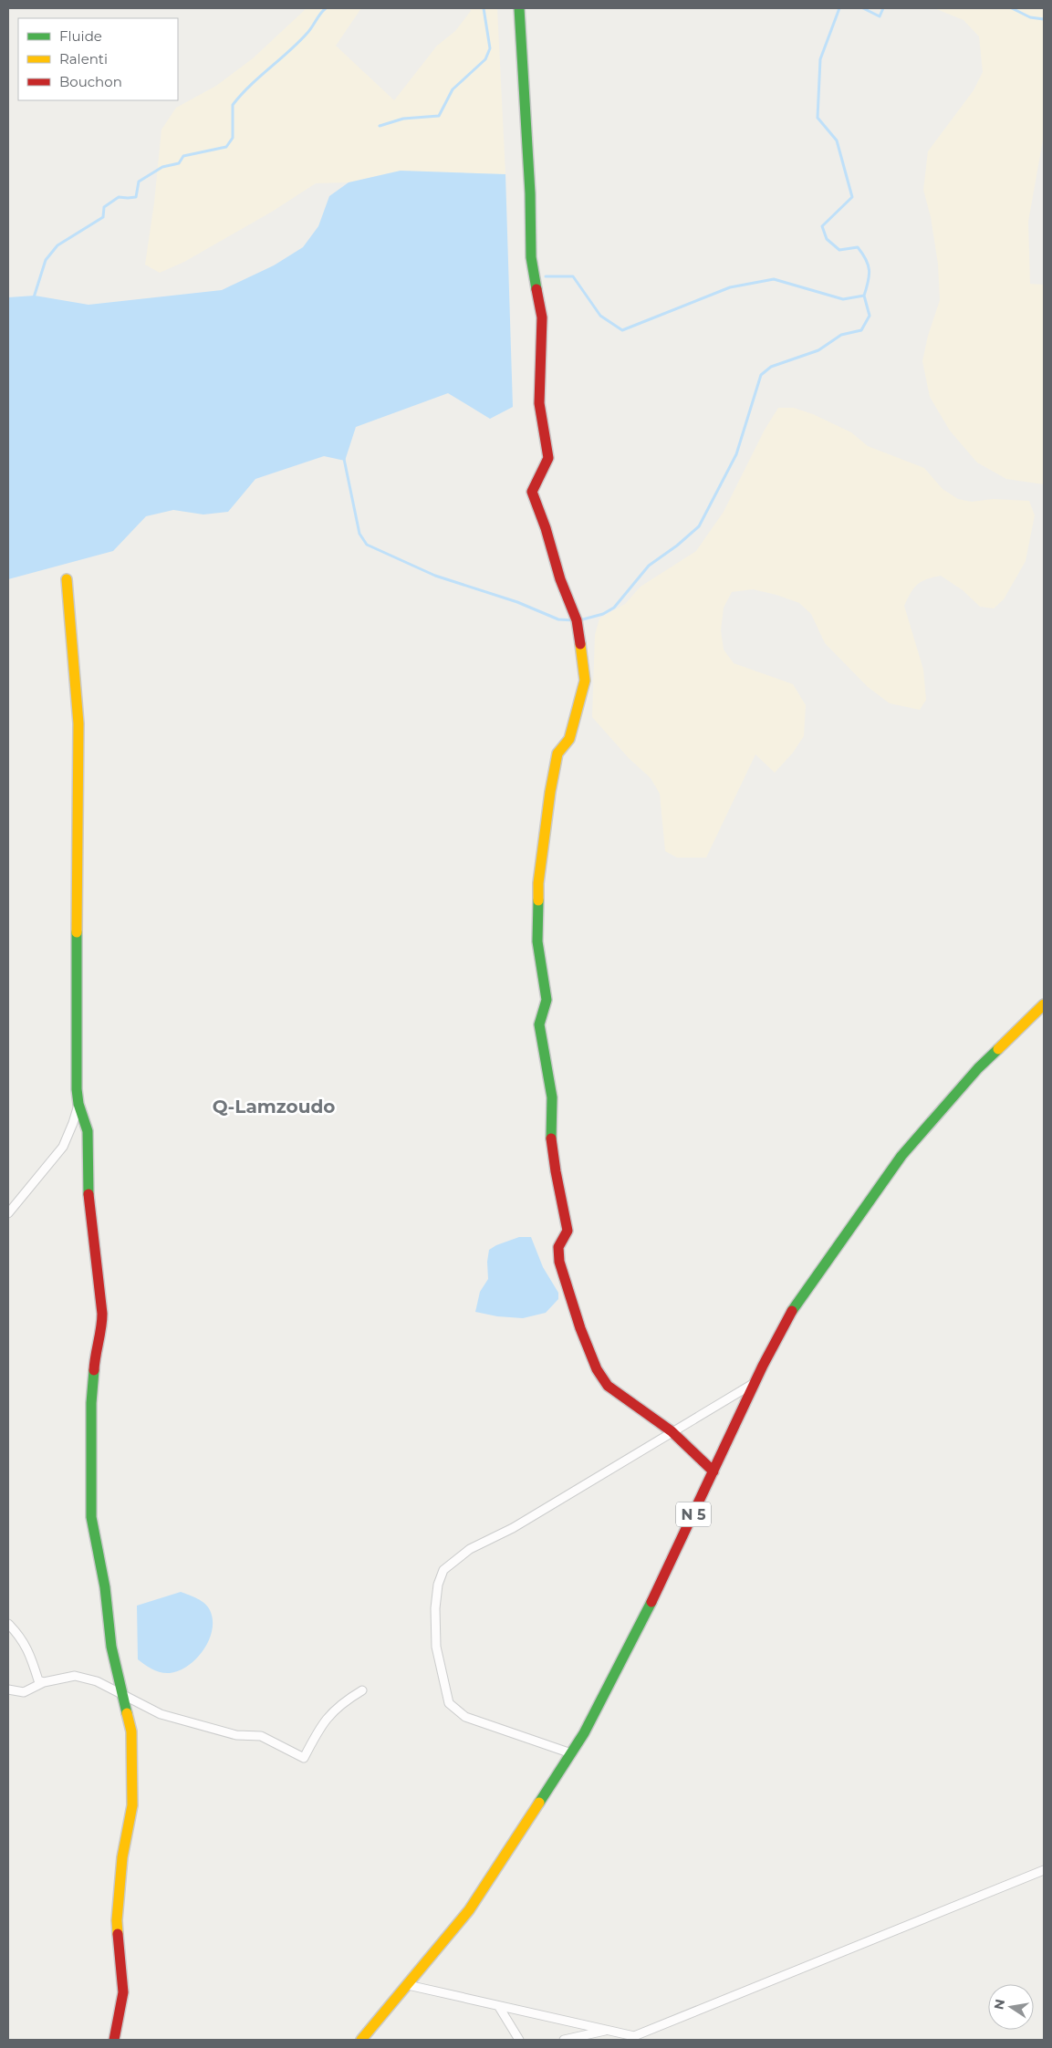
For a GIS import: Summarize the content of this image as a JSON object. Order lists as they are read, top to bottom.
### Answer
{
  "streets": {
    "main road": ["N 5"]
  },
  "districts": ["Q-Lamzoudo"],
  "legend": ["Fluide", "Ralenti", "Bouchon"],
  "north": "left"
}
